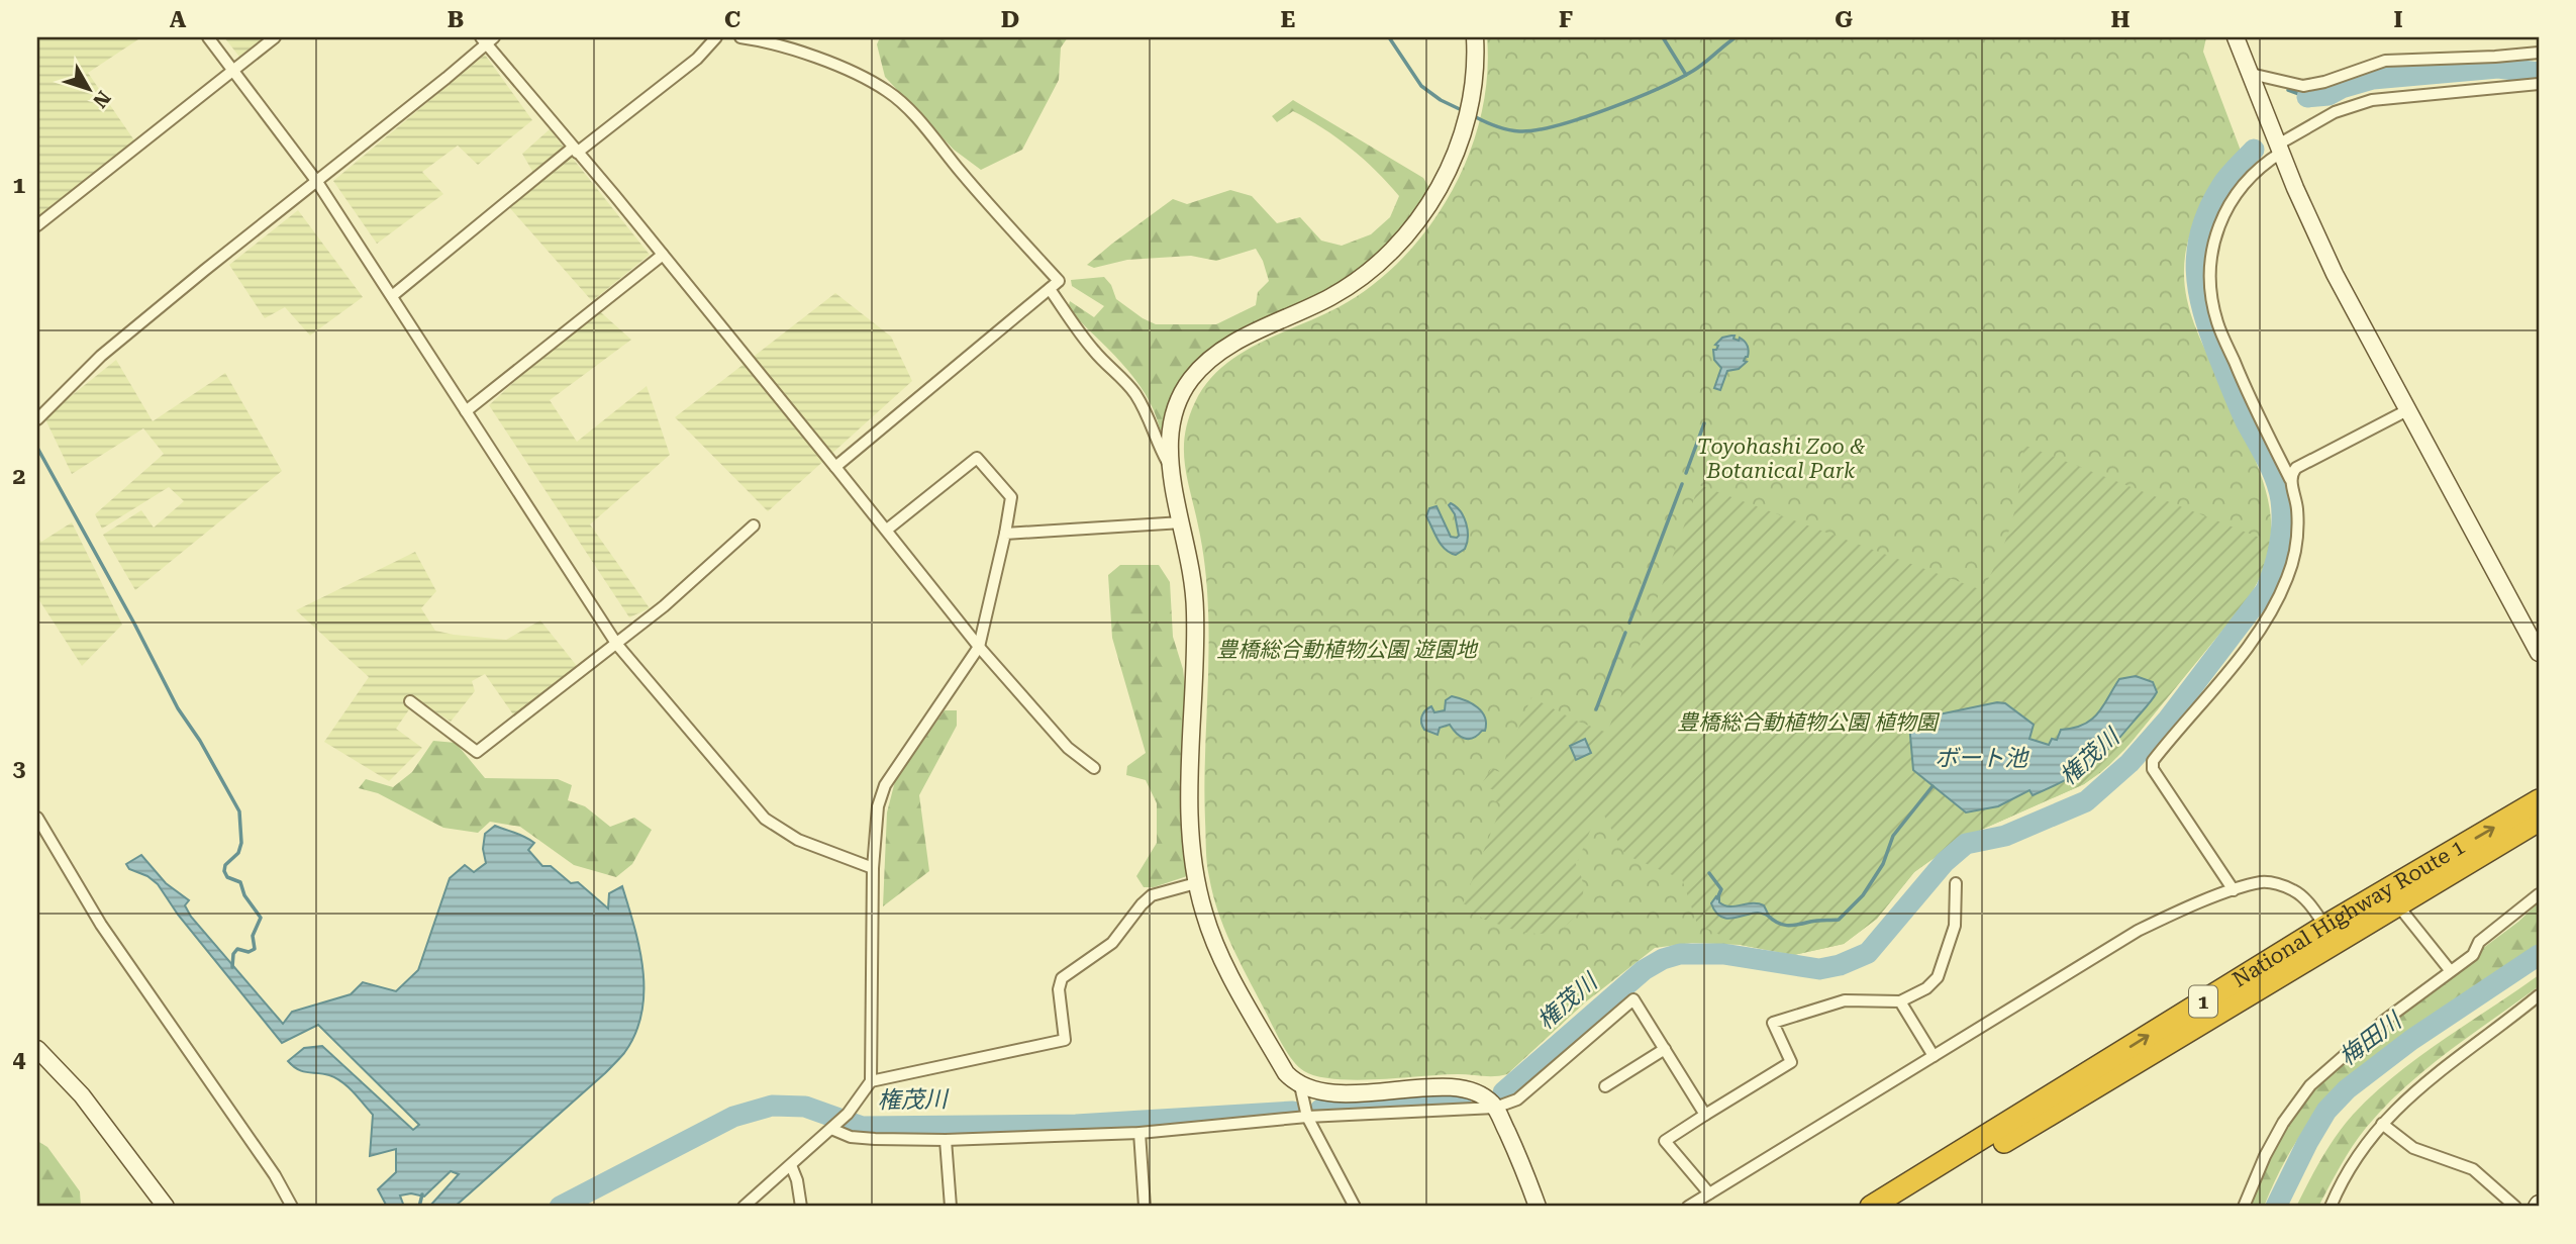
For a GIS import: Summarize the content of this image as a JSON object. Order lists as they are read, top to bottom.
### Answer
{
  "streets": {
    "highway": ["National Highway Route 1", "1"]
  },
  "water": ["権茂川", "ボート池", "梅田川"],
  "parks": ["Toyohashi Zoo & Botanical Park", "豊橋総合動植物公園 遊園地", "豊橋総合動植物公園 植物園"],
  "north": "bottom right",
  "grid": {
    "columns": [
      "A",
      "B",
      "C",
      "D",
      "E",
      "F",
      "G",
      "H",
      "I"
    ],
    "rows": [
      "1",
      "2",
      "3",
      "4"
    ]
  }
}
